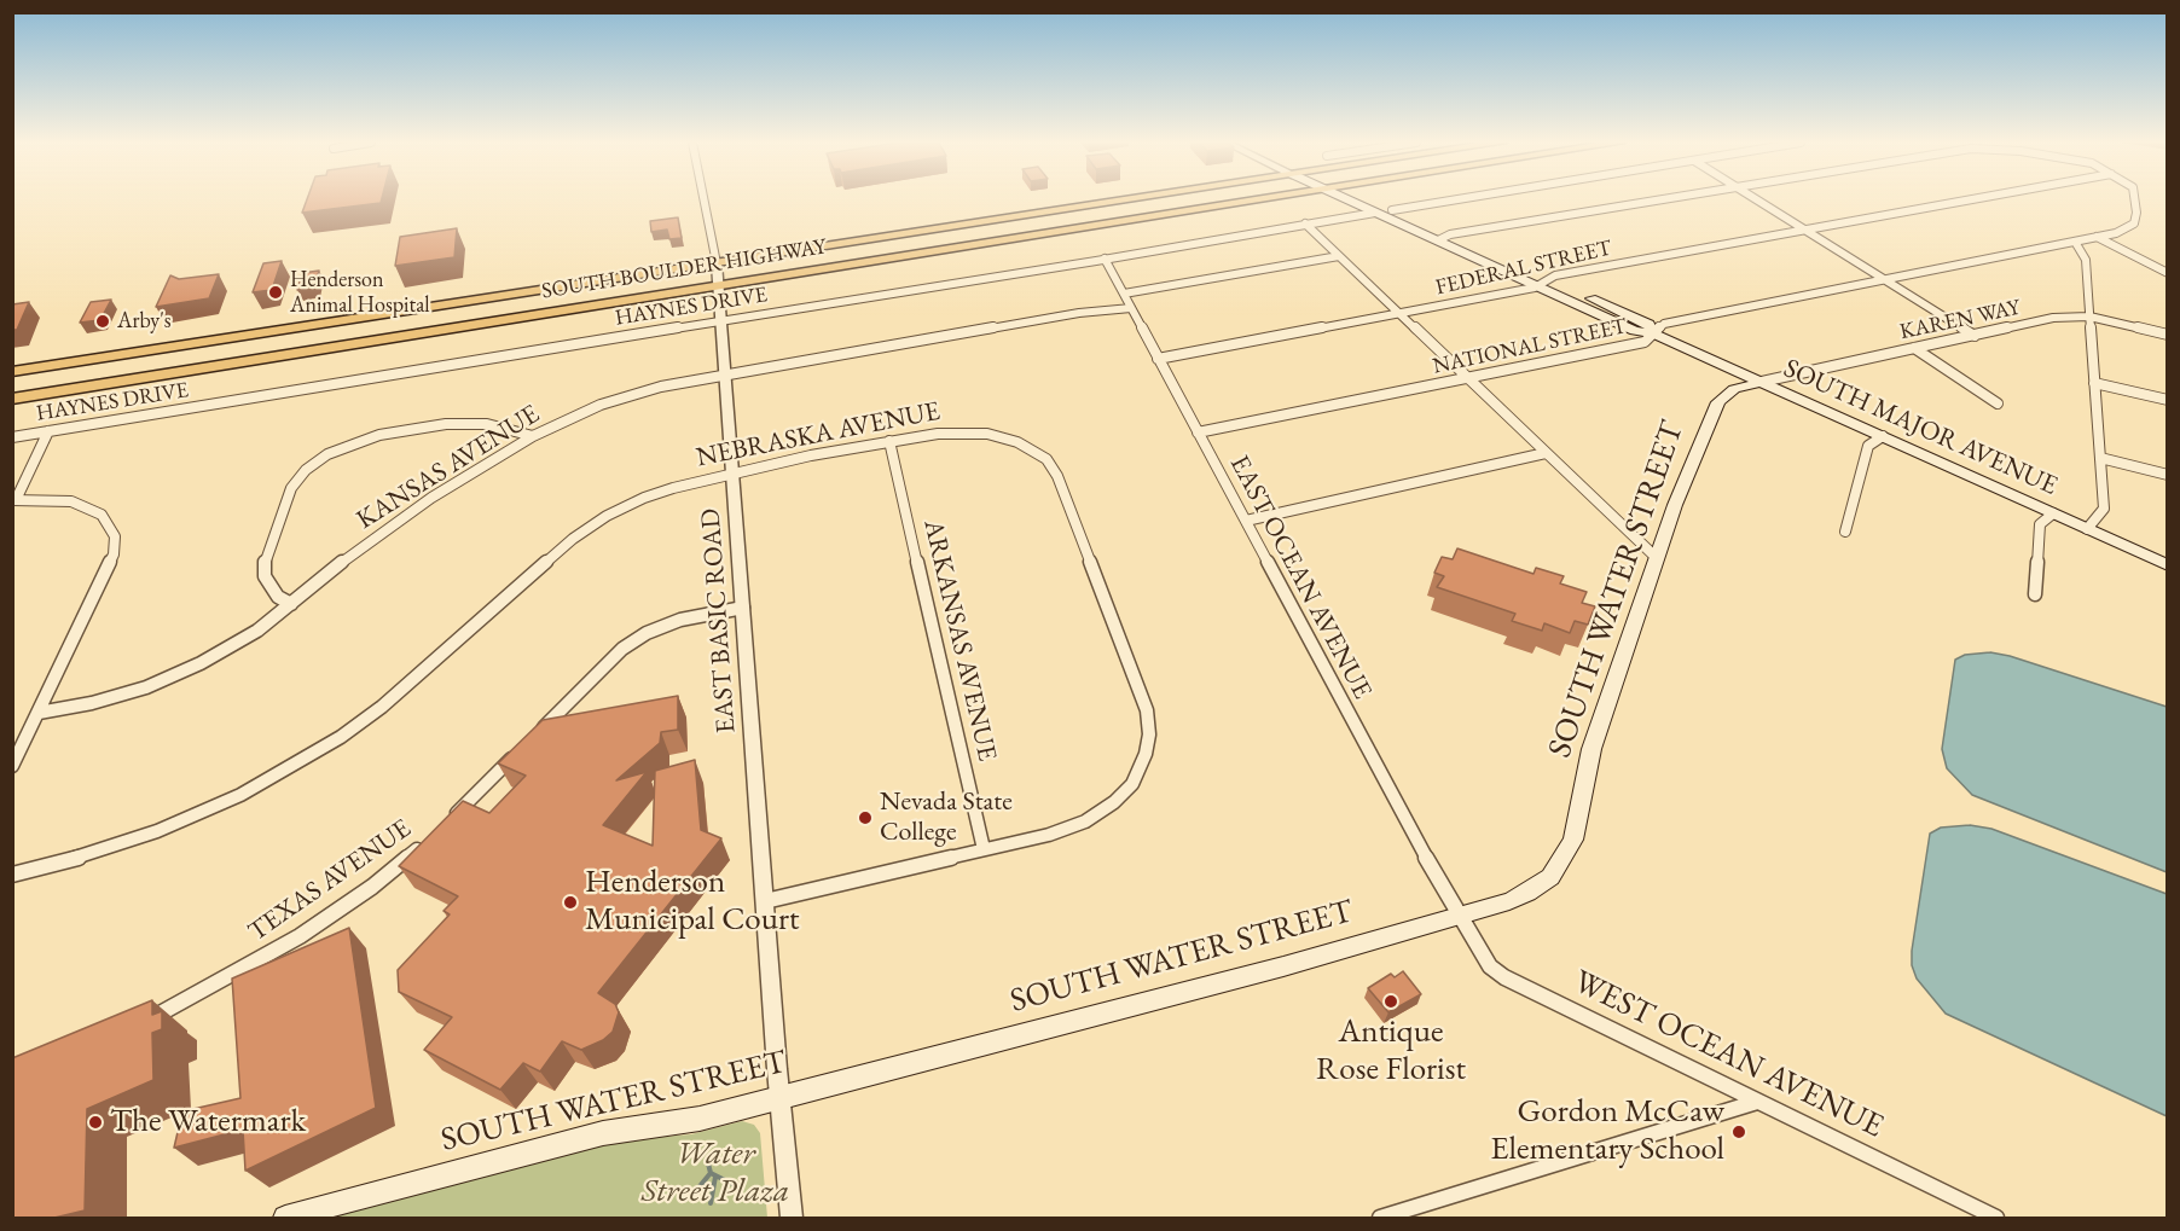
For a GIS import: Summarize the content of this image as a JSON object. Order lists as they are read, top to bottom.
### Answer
{
  "streets": {
    "main road": ["SOUTH BOULDER HIGHWAY", "SOUTH MAJOR AVENUE", "SOUTH WATER STREET"],
    "street": [
      "FEDERAL STREET",
      "HAYNES DRIVE",
      "KAREN WAY",
      "NATIONAL STREET",
      "NEBRASKA AVENUE",
      "KANSAS AVENUE",
      "EAST OCEAN AVENUE",
      "EAST BASIC ROAD",
      "ARKANSAS AVENUE",
      "TEXAS AVENUE",
      "WEST OCEAN AVENUE"
    ]
  },
  "crossings": [
    ["FEDERAL STREET", "SOUTH MAJOR AVENUE"],
    ["FEDERAL STREET", "EAST OCEAN AVENUE"],
    ["SOUTH BOULDER HIGHWAY", "EAST BASIC ROAD"],
    ["HAYNES DRIVE", "SOUTH MAJOR AVENUE"],
    ["HAYNES DRIVE", "EAST OCEAN AVENUE"],
    ["HAYNES DRIVE", "EAST BASIC ROAD"],
    ["KAREN WAY", "SOUTH MAJOR AVENUE"],
    ["KAREN WAY", "SOUTH WATER STREET"],
    ["NATIONAL STREET", "SOUTH MAJOR AVENUE"],
    ["NATIONAL STREET", "EAST OCEAN AVENUE"],
    ["SOUTH MAJOR AVENUE", "SOUTH WATER STREET"],
    ["NEBRASKA AVENUE", "EAST BASIC ROAD"],
    ["NEBRASKA AVENUE", "ARKANSAS AVENUE"],
    ["KANSAS AVENUE", "EAST OCEAN AVENUE"],
    ["KANSAS AVENUE", "EAST BASIC ROAD"],
    ["EAST OCEAN AVENUE", "SOUTH WATER STREET"],
    ["EAST OCEAN AVENUE", "WEST OCEAN AVENUE"],
    ["SOUTH WATER STREET", "EAST BASIC ROAD"],
    ["SOUTH WATER STREET", "WEST OCEAN AVENUE"]
  ],
  "parks": ["Water Street Plaza"],
  "places": [
    "Henderson Animal Hospital",
    "Arby's",
    "Nevada State College",
    "Henderson Municipal Court",
    "Antique Rose Florist",
    "The Watermark",
    "Gordon McCaw Elementary School"
  ]
}
